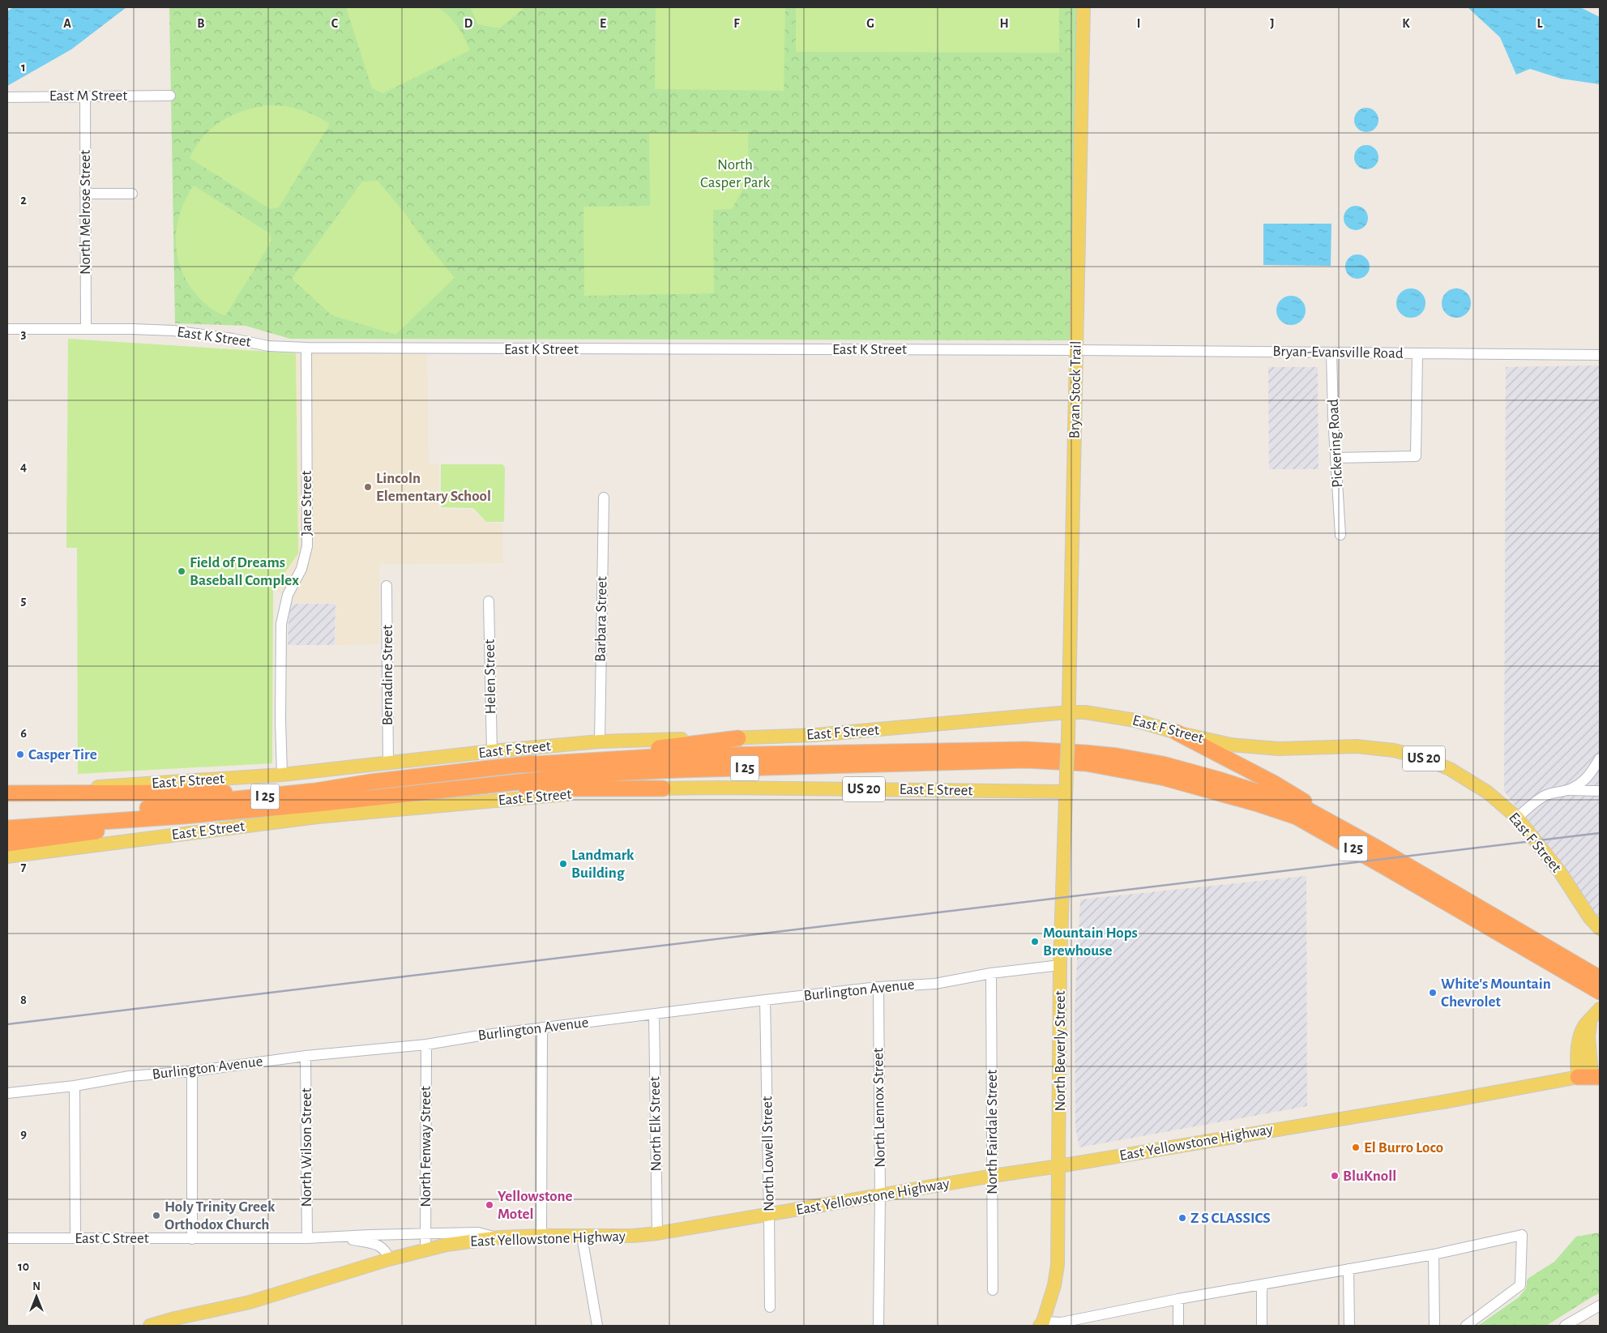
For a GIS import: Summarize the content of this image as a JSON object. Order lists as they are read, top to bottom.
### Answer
{
  "streets": {
    "highway": ["US 20", "I 25"],
    "main road": [
      "Bryan Stock Trail",
      "East F Street",
      "East E Street",
      "North Beverly Street",
      "East Yellowstone Highway"
    ],
    "street": [
      "East M Street",
      "North Melrose Street",
      "East K Street",
      "Bryan-Evansville Road",
      "Pickering Road",
      "Jane Street",
      "Barbara Street",
      "Bernadine Street",
      "Helen Street",
      "Burlington Avenue",
      "North Lennox Street",
      "North Elk Street",
      "North Fairdale Street",
      "North Fenway Street",
      "North Wilson Street",
      "North Lowell Street",
      "East C Street"
    ]
  },
  "crossings": [
    ["East M Street", "North Melrose Street"],
    ["North Melrose Street", "East K Street"],
    ["East K Street", "Bryan-Evansville Road"],
    ["East K Street", "Bryan Stock Trail"],
    ["East K Street", "Jane Street"],
    ["Bryan-Evansville Road", "Bryan Stock Trail"],
    ["Bryan-Evansville Road", "Pickering Road"],
    ["Bryan Stock Trail", "East F Street"],
    ["Bryan Stock Trail", "North Beverly Street"],
    ["Jane Street", "East F Street"],
    ["Barbara Street", "East F Street"],
    ["Bernadine Street", "East F Street"],
    ["Helen Street", "East F Street"],
    ["US 20", "I 25"],
    ["US 20", "East E Street"],
    ["East E Street", "North Beverly Street"],
    ["Burlington Avenue", "North Beverly Street"],
    ["Burlington Avenue", "North Lennox Street"],
    ["Burlington Avenue", "North Elk Street"],
    ["Burlington Avenue", "North Fairdale Street"],
    ["Burlington Avenue", "North Fenway Street"],
    ["Burlington Avenue", "North Wilson Street"],
    ["Burlington Avenue", "North Lowell Street"],
    ["North Beverly Street", "East Yellowstone Highway"],
    ["North Lennox Street", "East Yellowstone Highway"],
    ["North Elk Street", "East Yellowstone Highway"],
    ["North Fairdale Street", "East Yellowstone Highway"],
    ["East Yellowstone Highway", "North Fenway Street"],
    ["East Yellowstone Highway", "North Lowell Street"],
    ["East Yellowstone Highway", "East C Street"],
    ["North Fenway Street", "East C Street"],
    ["North Wilson Street", "East C Street"]
  ],
  "parks": ["North Casper Park"],
  "places": [
    "Lincoln Elementary School",
    "Field of Dreams Baseball Complex",
    "Casper Tire",
    "Landmark Building",
    "Mountain Hops Brewhouse",
    "White's Mountain Chevrolet",
    "El Burro Loco",
    "BluKnoll",
    "Yellowstone Motel",
    "Holy Trinity Greek Orthodox Church",
    "Z S CLASSICS"
  ],
  "north": "top",
  "grid": {
    "columns": [
      "A",
      "B",
      "C",
      "D",
      "E",
      "F",
      "G",
      "H",
      "I",
      "J",
      "K",
      "L"
    ],
    "rows": [
      "1",
      "2",
      "3",
      "4",
      "5",
      "6",
      "7",
      "8",
      "9",
      "10"
    ]
  }
}
